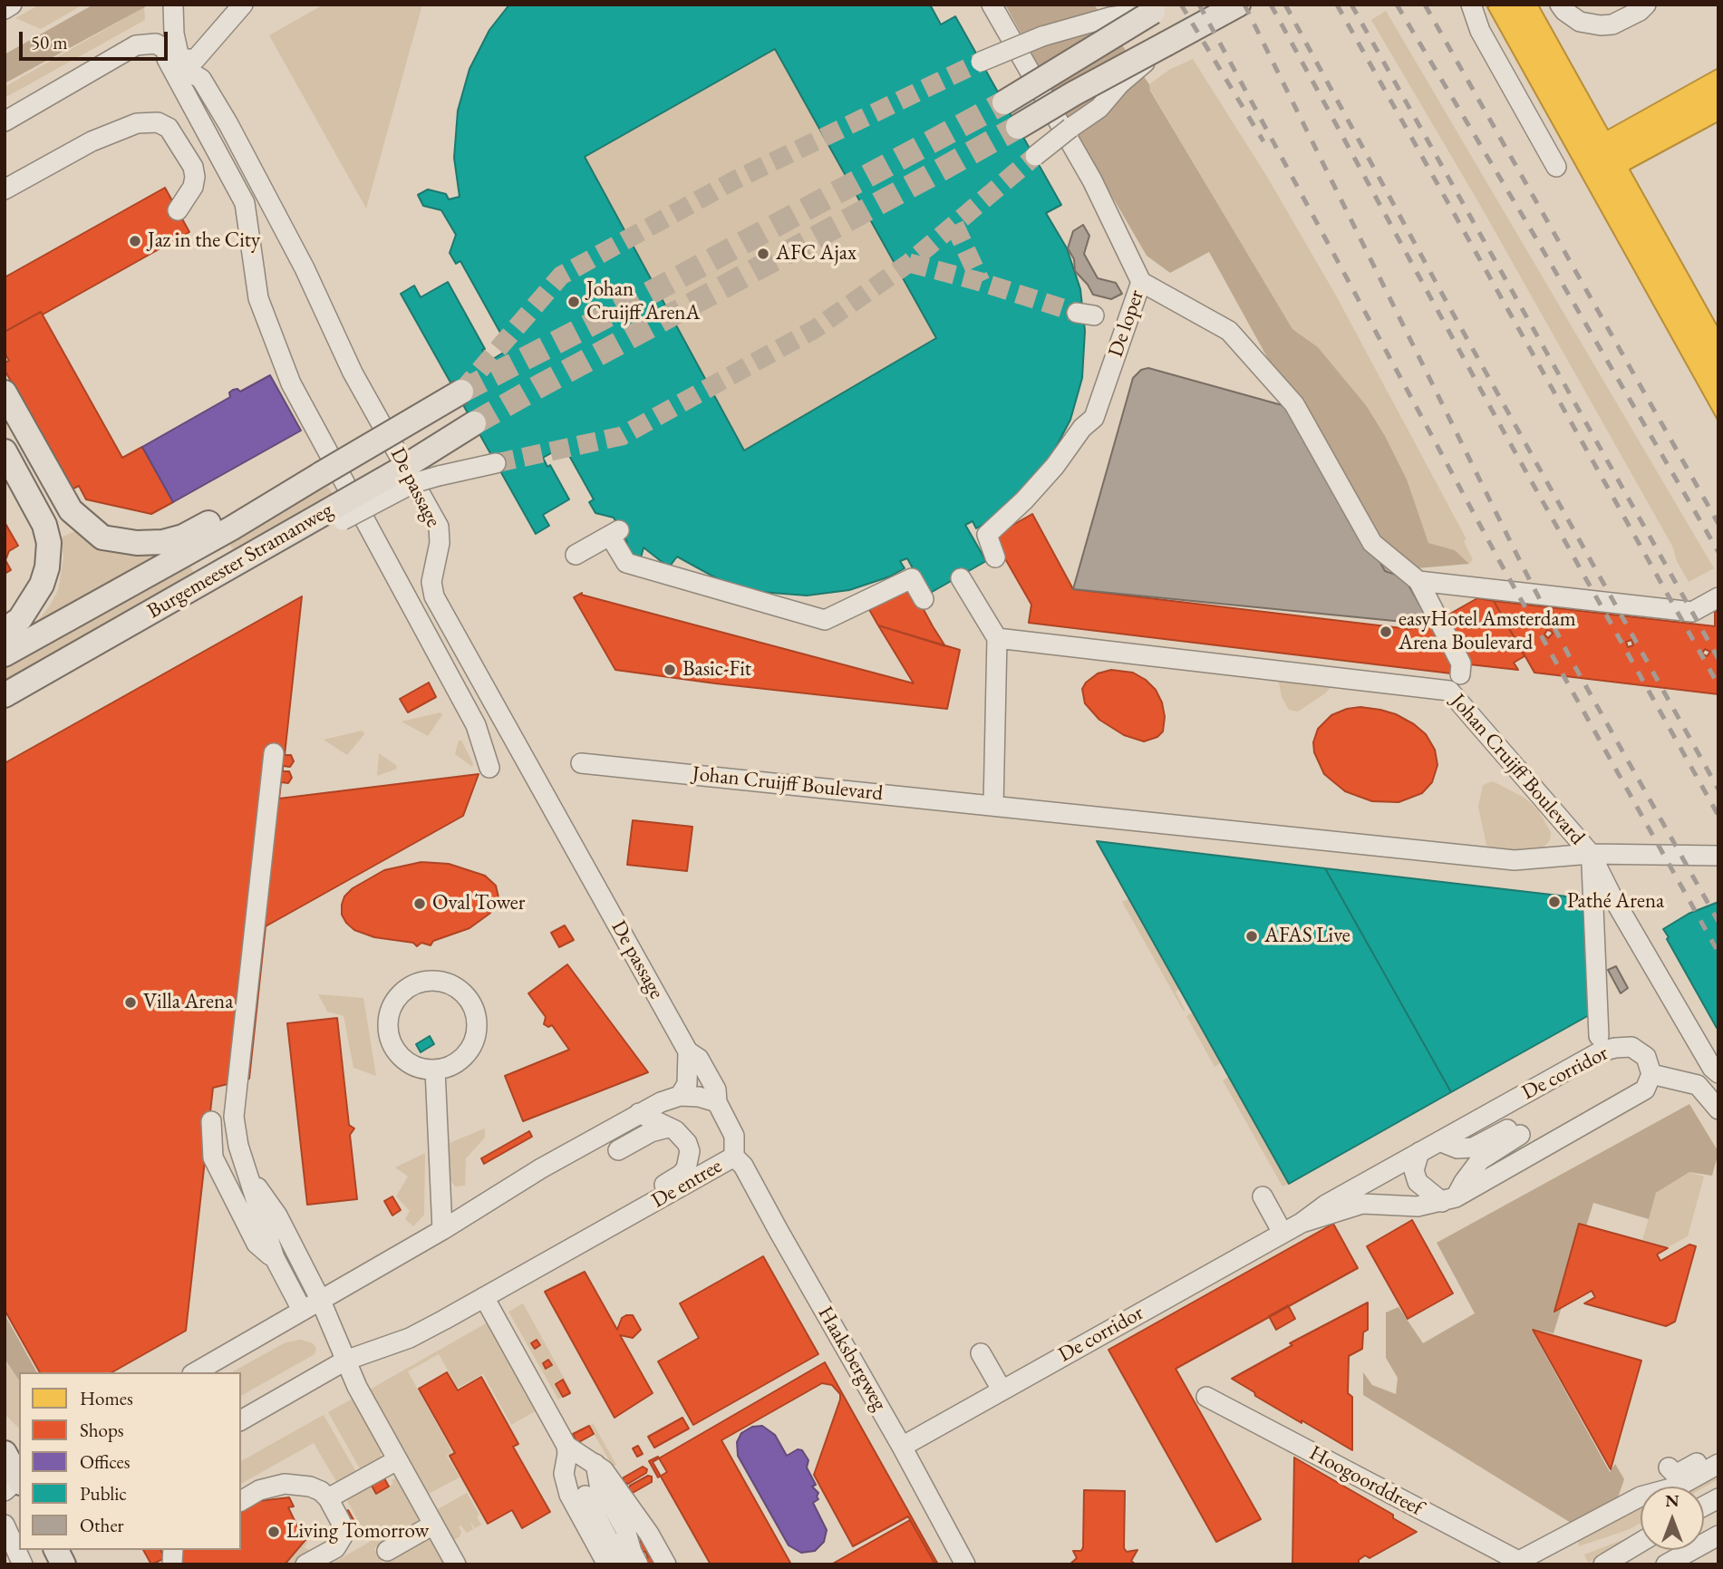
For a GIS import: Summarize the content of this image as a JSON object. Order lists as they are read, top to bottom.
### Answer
{
  "streets": {
    "main road": ["Burgemeester Stramanweg"],
    "street": [
      "De loper",
      "De passage",
      "Johan Cruijff Boulevard",
      "De corridor",
      "De entree",
      "Haaksbergweg",
      "Hoogoorddreef"
    ]
  },
  "crossings": [
    ["De passage", "De entree"],
    ["De corridor", "Haaksbergweg"],
    ["De entree", "Haaksbergweg"]
  ],
  "places": [
    "Jaz in the City",
    "AFC Ajax",
    "Johan Cruijff ArenA",
    "easyHotel Amsterdam Arena Boulevard",
    "Basic-Fit",
    "Pathé Arena",
    "Oval Tower",
    "AFAS Live",
    "Villa Arena",
    "Living Tomorrow"
  ],
  "legend": [
    "Homes",
    "Shops",
    "Offices",
    "Public",
    "Other"
  ],
  "scale_bar": "50 m",
  "north": "top"
}
